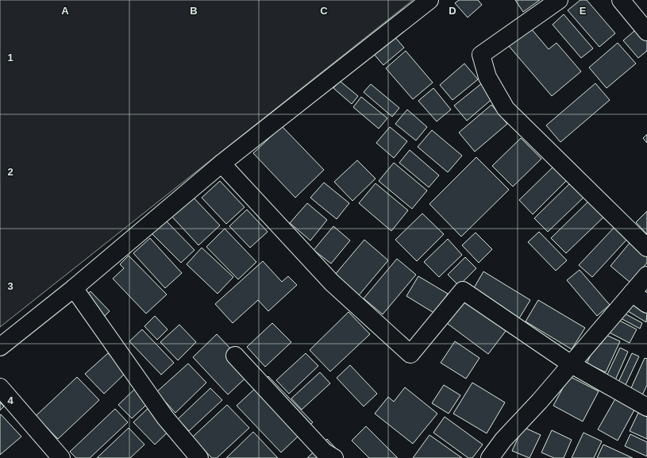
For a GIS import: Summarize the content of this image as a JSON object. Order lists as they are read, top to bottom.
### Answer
{
  "grid": {
    "columns": [
      "A",
      "B",
      "C",
      "D",
      "E"
    ],
    "rows": [
      "1",
      "2",
      "3",
      "4"
    ]
  }
}
